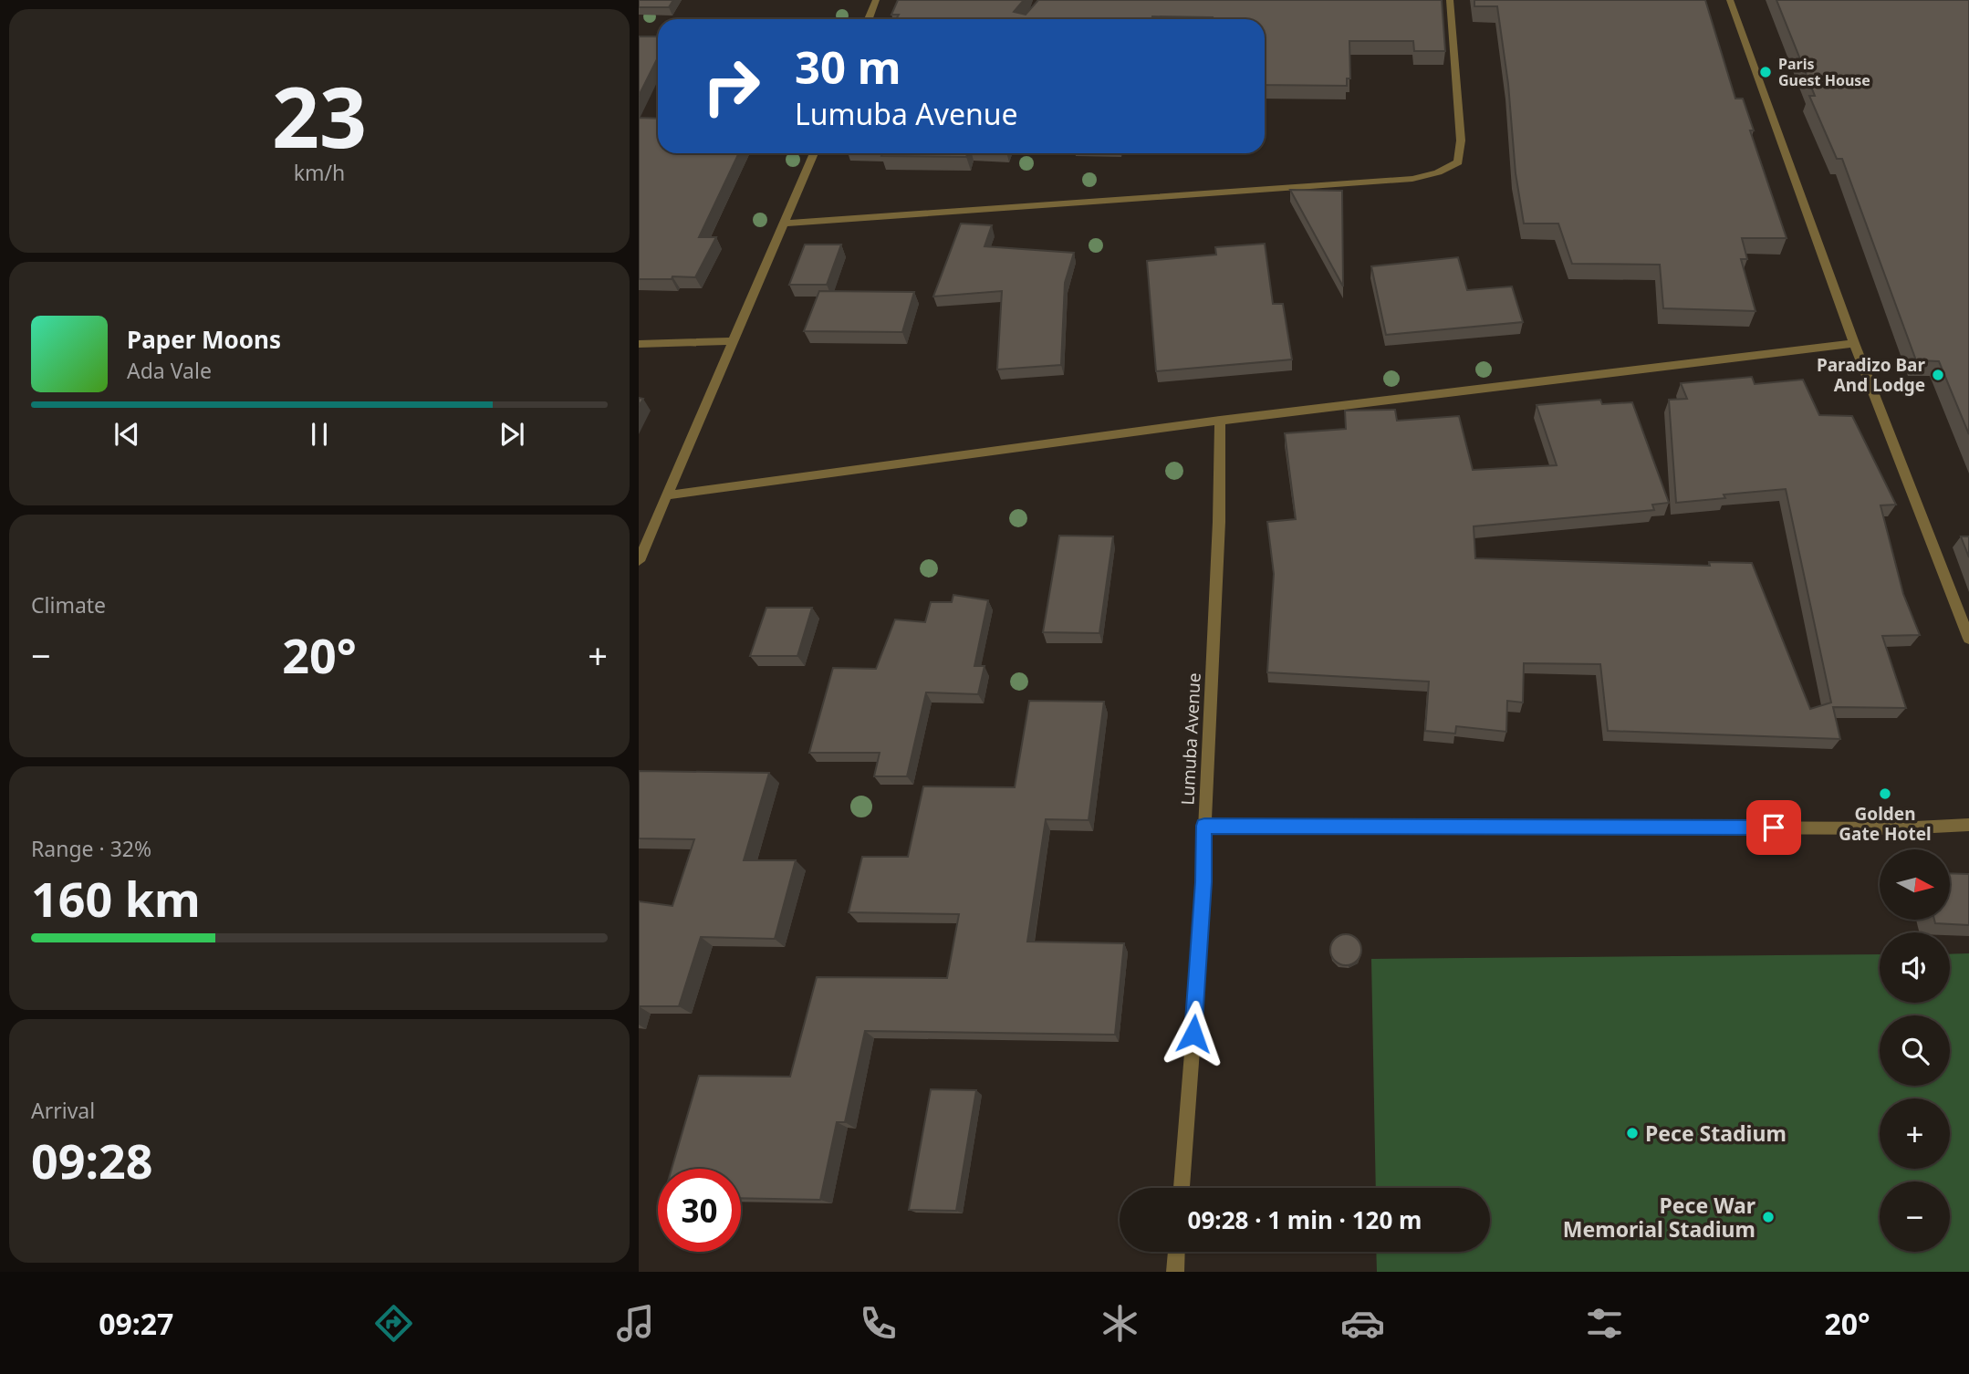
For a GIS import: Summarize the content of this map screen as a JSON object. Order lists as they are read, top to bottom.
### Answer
{
  "streets": {
    "street": ["Lumuba Avenue"]
  },
  "places": [
    "Paris Guest House",
    "Paradizo Bar And Lodge",
    "Golden Gate Hotel",
    "Pece Stadium",
    "Pece War Memorial Stadium"
  ],
  "north": "right",
  "page": {
    "tile": [
      ["23", "km/h"],
      "Climate",
      ["Range · 32%", "160 km"],
      ["Arrival", "09:28"]
    ],
    "turn": ["30 m", "Lumuba Avenue"],
    "song": ["Paper Moons", "Ada Vale"],
    "heat": ["−", "20°", "+"],
    "map_buttons": ["+", "−"],
    "limit": "30",
    "trip": "09:28 · 1 min · 120 m",
    "tabs": ["09:27", "20°"]
  }
}
